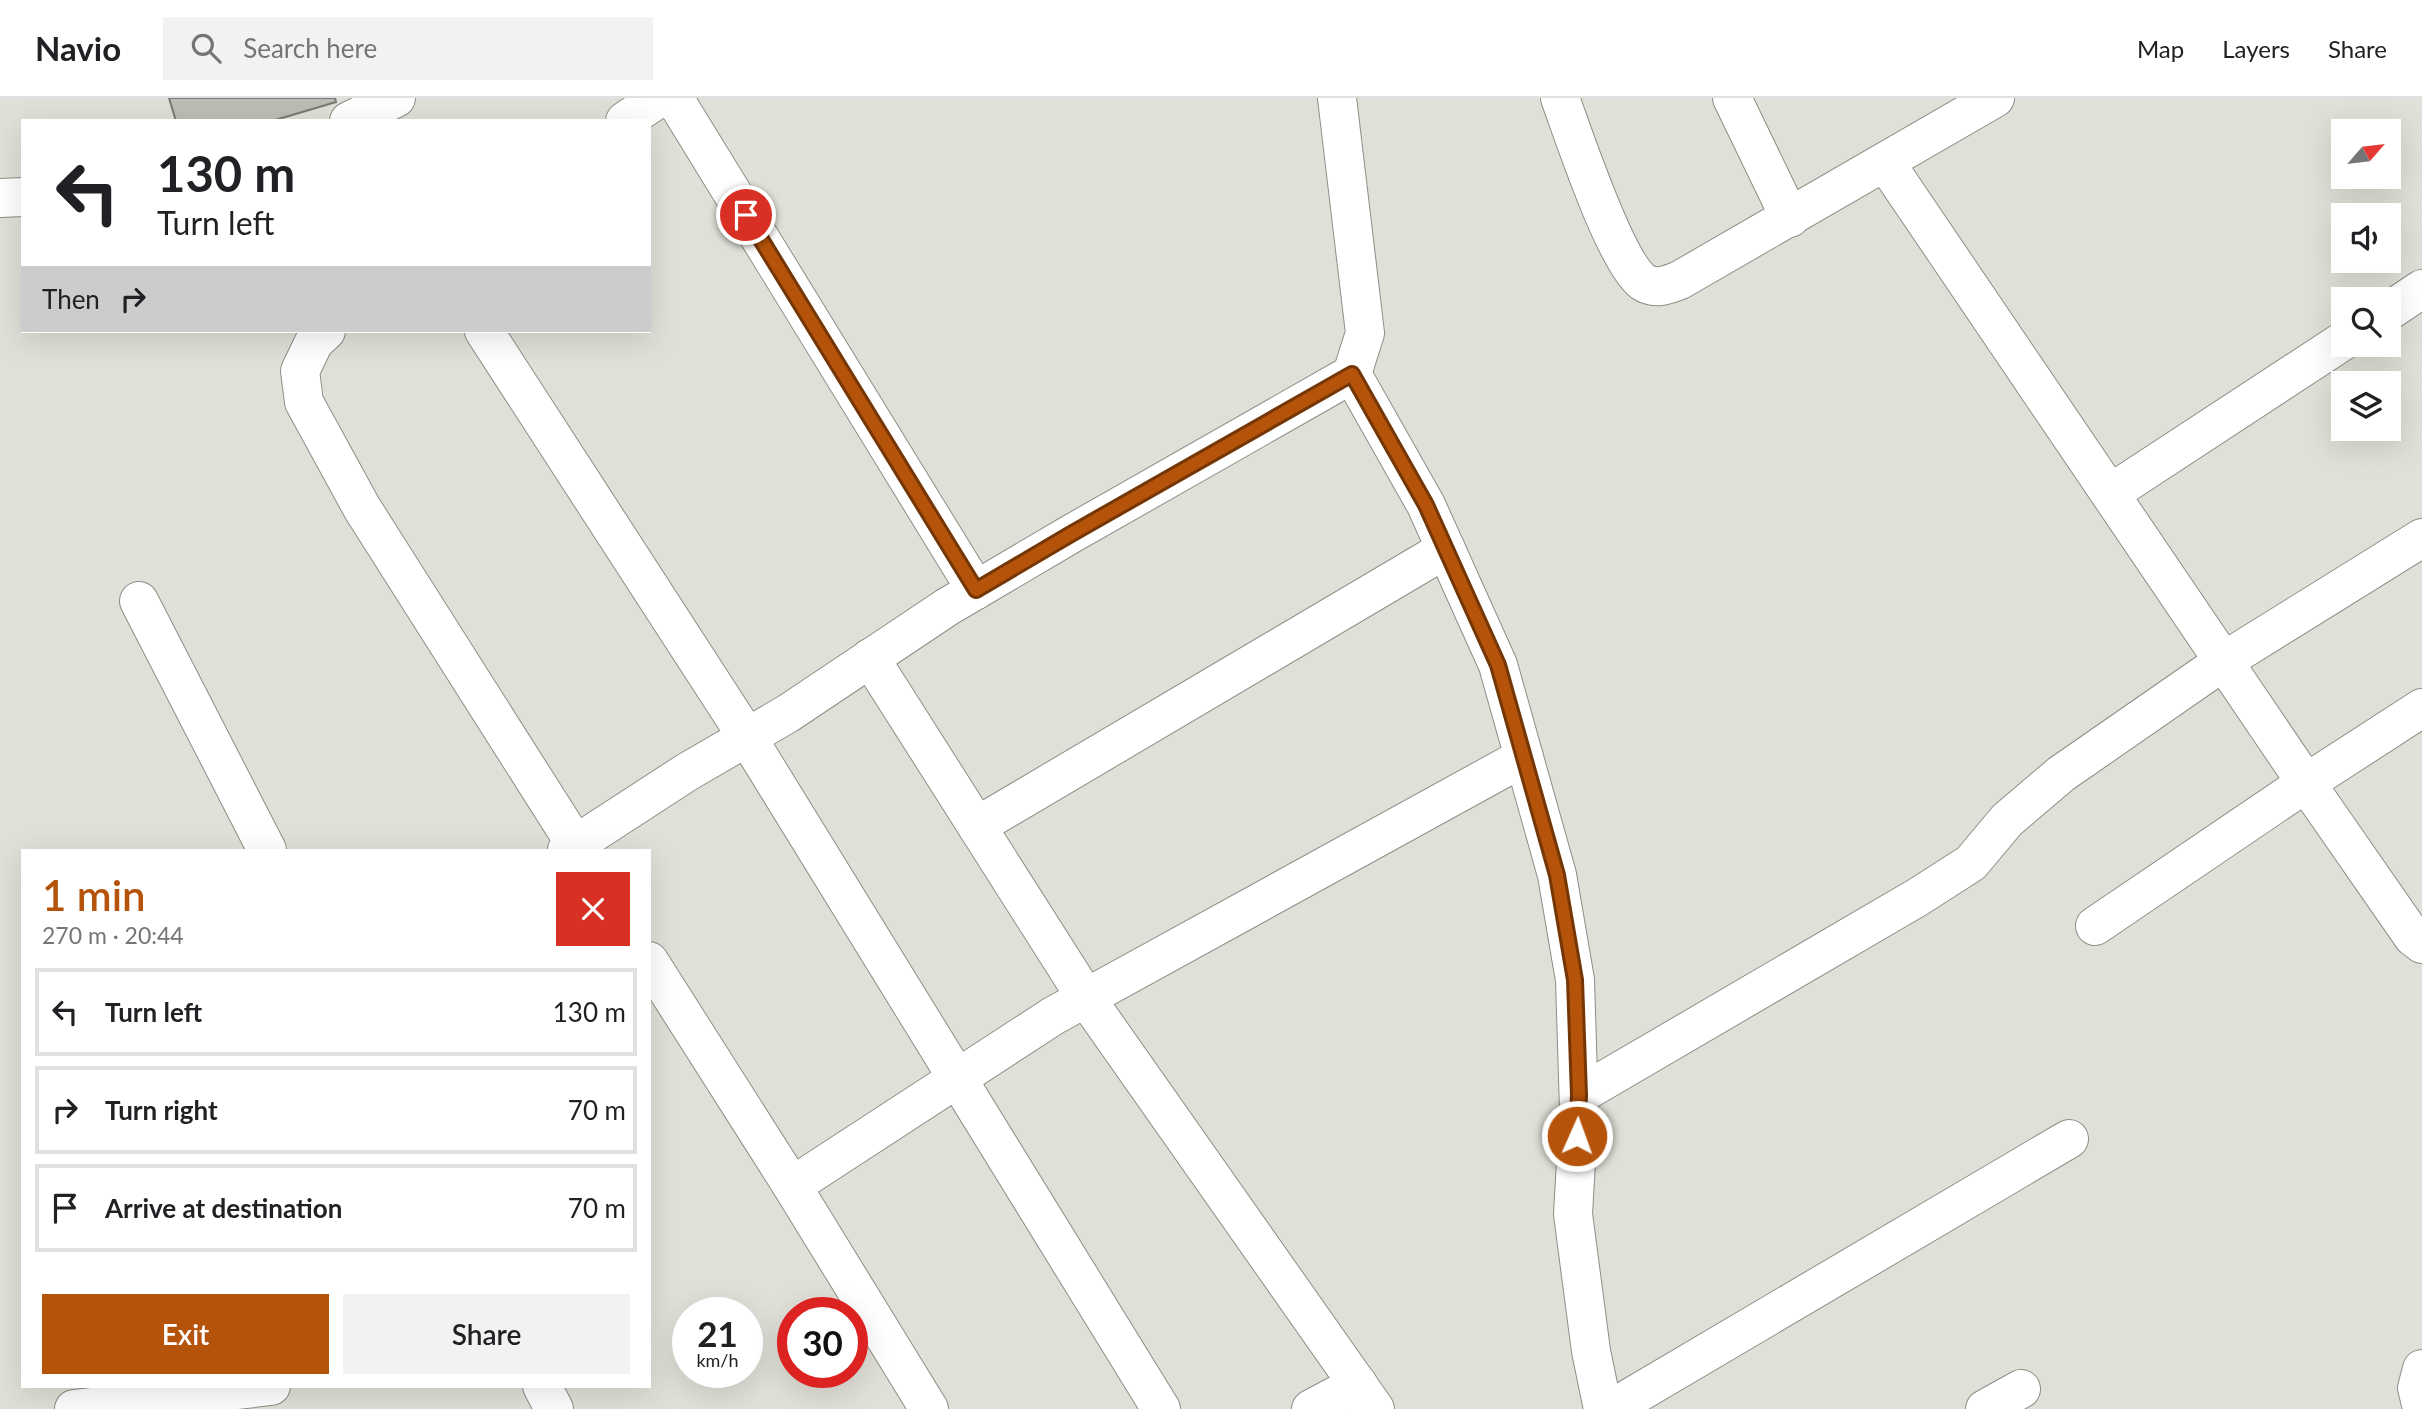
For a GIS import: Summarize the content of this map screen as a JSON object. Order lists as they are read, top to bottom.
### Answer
{
  "north": "top right",
  "page": {
    "header": "Navio",
    "search": "Search here",
    "nav": ["Map", "Layers", "Share"],
    "turn": ["130 m", "Turn left"],
    "then": "Then",
    "heading": ["1 min", "270 m · 20:44"],
    "list": [
      {
        "name": "Turn left",
        "value": "130 m"
      },
      {
        "name": "Turn right",
        "value": "70 m"
      },
      {
        "name": "Arrive at destination",
        "value": "70 m"
      }
    ],
    "buttons": ["Exit", "Share"],
    "speed": "21 km/h",
    "limit": "30"
  }
}
